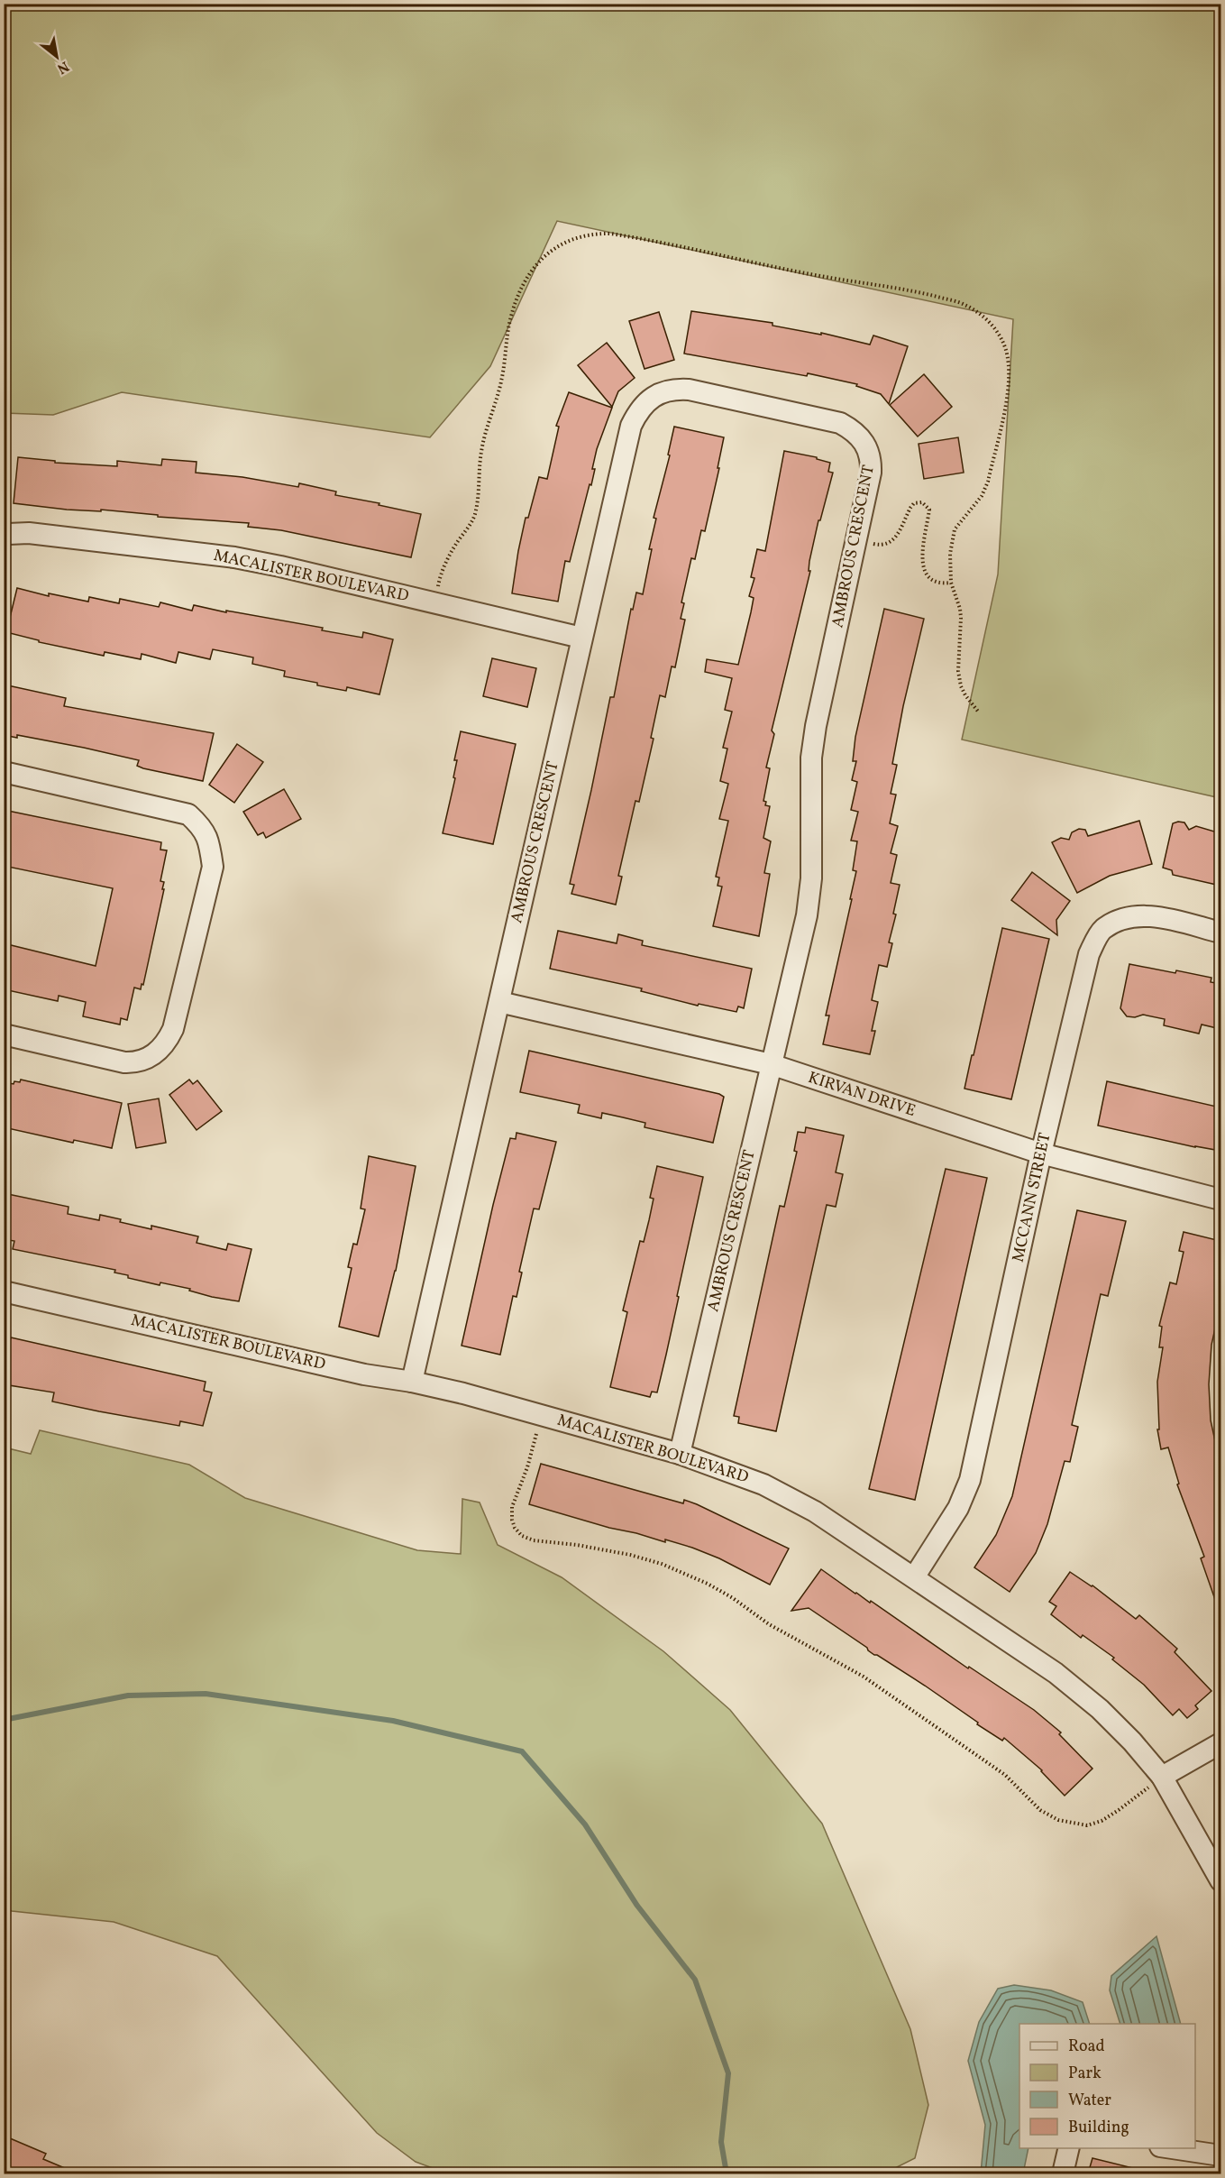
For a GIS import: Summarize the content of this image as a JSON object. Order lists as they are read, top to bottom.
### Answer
{
  "streets": {
    "street": [
      "AMBROUS CRESCENT",
      "MACALISTER BOULEVARD",
      "KIRVAN DRIVE",
      "MCCANN STREET"
    ]
  },
  "crossings": [
    ["AMBROUS CRESCENT", "MACALISTER BOULEVARD"],
    ["AMBROUS CRESCENT", "KIRVAN DRIVE"],
    ["MACALISTER BOULEVARD", "MCCANN STREET"],
    ["KIRVAN DRIVE", "MCCANN STREET"]
  ],
  "legend": [
    "Road",
    "Park",
    "Water",
    "Building"
  ],
  "north": "bottom right"
}
